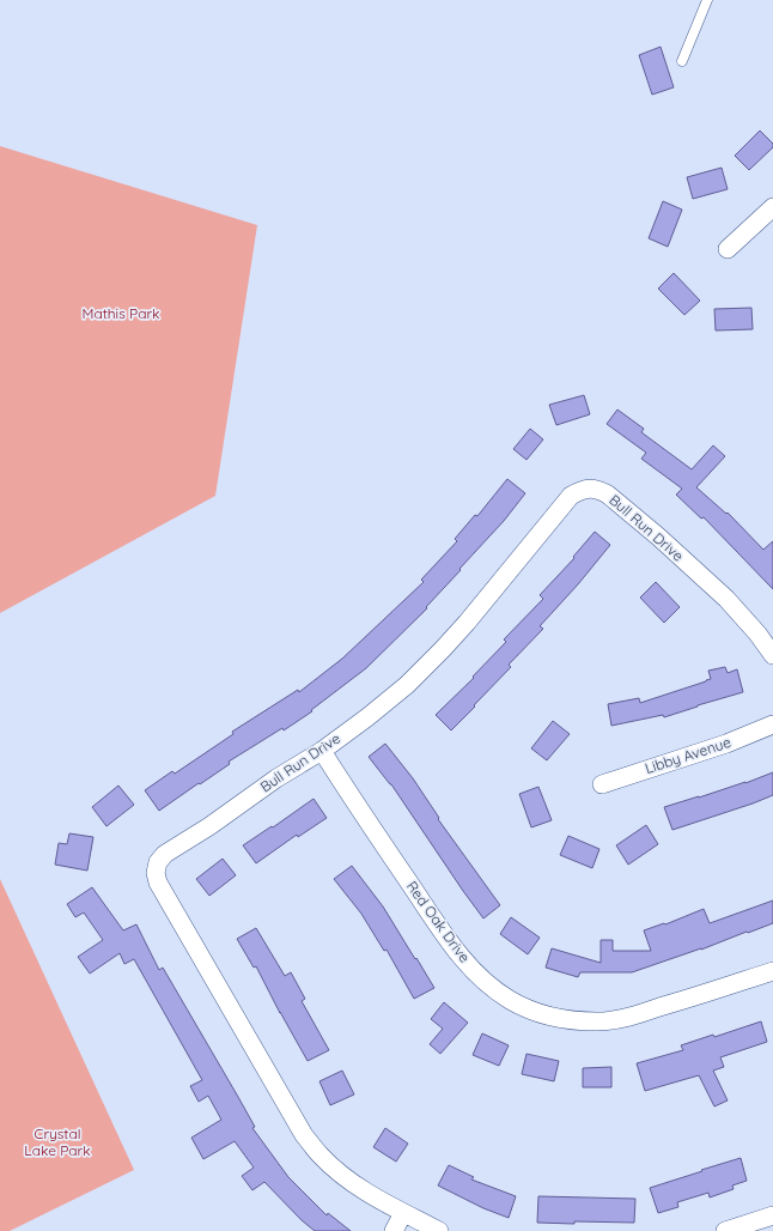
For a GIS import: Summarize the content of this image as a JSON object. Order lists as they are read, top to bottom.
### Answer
{
  "streets": {
    "street": ["Bull Run Drive", "Libby Avenue", "Red Oak Drive"]
  },
  "crossings": [
    ["Bull Run Drive", "Red Oak Drive"]
  ],
  "parks": ["Mathis Park", "Crystal Lake Park"]
}
